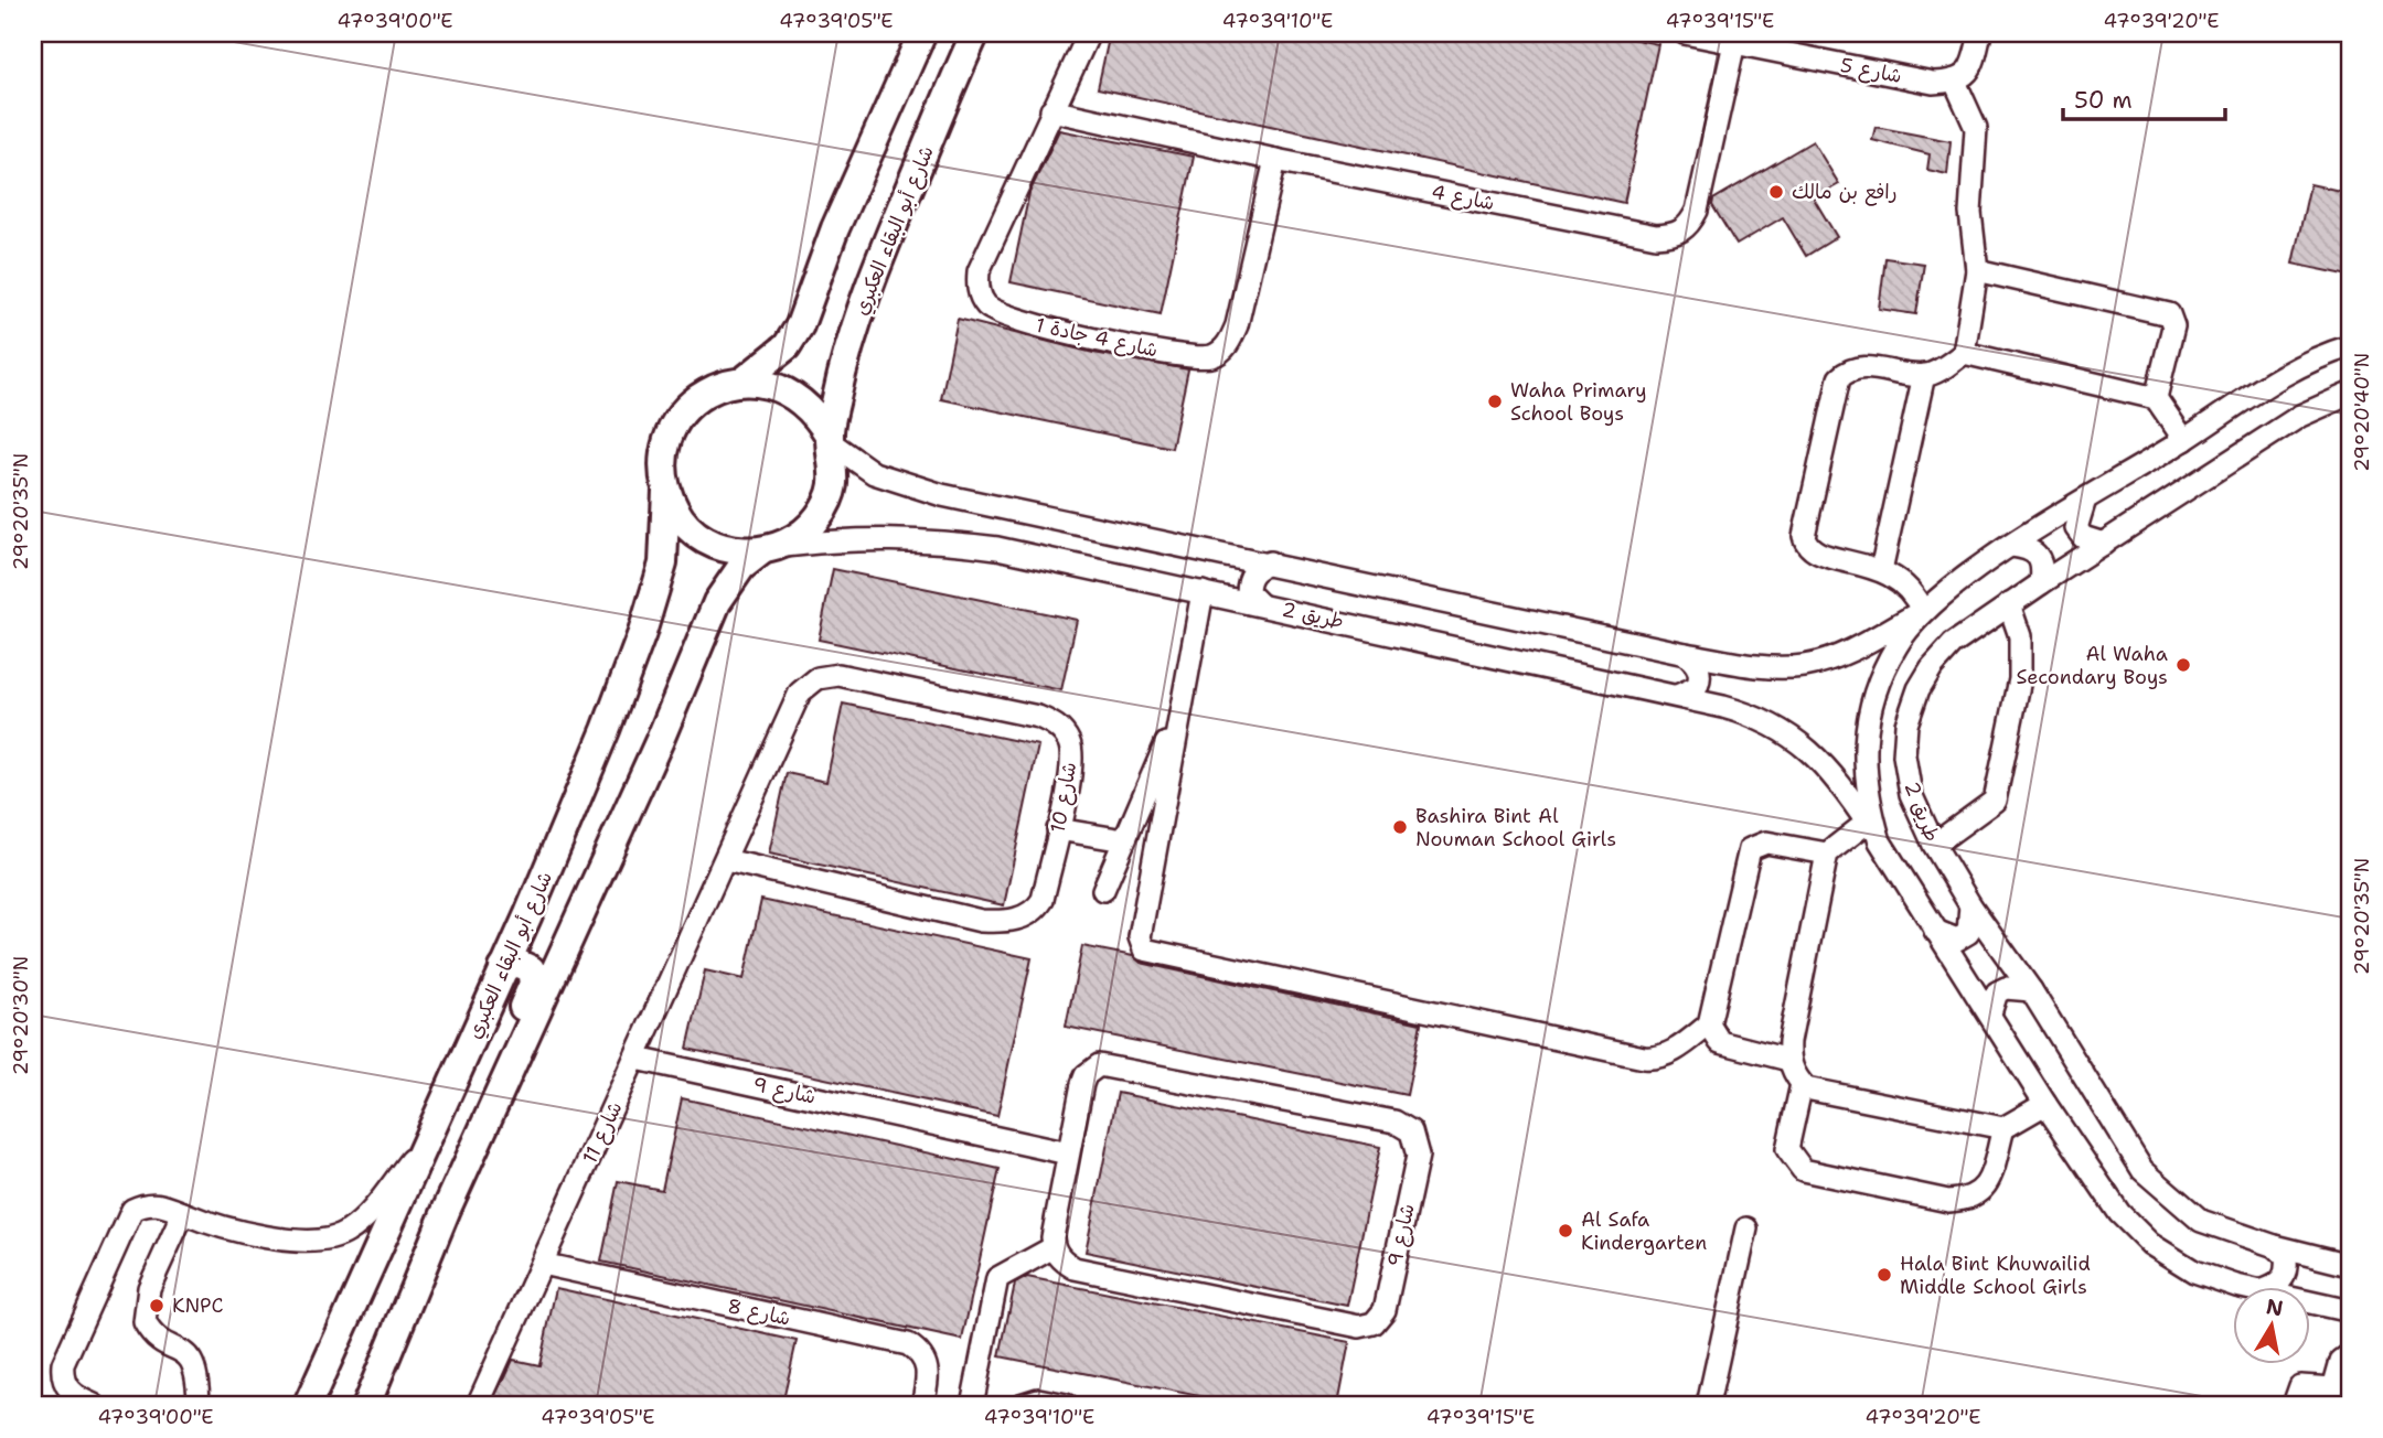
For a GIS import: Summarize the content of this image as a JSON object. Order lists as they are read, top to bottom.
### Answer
{
  "streets": {
    "main road": ["شارع أبو البقاء العكبري"],
    "street": [
      "شارع 5",
      "شارع 4",
      "شارع 4 جادة 1",
      "طريق 2",
      "شارع 10",
      "شارع 9",
      "شارع 11",
      "شارع 8"
    ]
  },
  "crossings": [
    ["شارع 5", "شارع 4"],
    ["شارع 4", "شارع 4 جادة 1"],
    ["شارع أبو البقاء العكبري", "طريق 2"],
    ["شارع 10", "شارع 11"],
    ["شارع 9", "شارع 11"],
    ["شارع 11", "شارع 8"]
  ],
  "places": [
    "رافع بن مالك",
    "Waha Primary School Boys",
    "Al Waha Secondary Boys",
    "Bashira Bint Al Nouman School Girls",
    "Al Safa Kindergarten",
    "Hala Bint Khuwailid Middle School Girls",
    "KNPC"
  ],
  "scale_bar": "50 m",
  "north": "top",
  "coordinates": [
    "47°39'00\"E",
    "47°39'05\"E",
    "47°39'10\"E",
    "47°39'15\"E",
    "47°39'20\"E",
    "29°20'40\"N",
    "29°20'35\"N",
    "29°20'30\"N"
  ]
}
